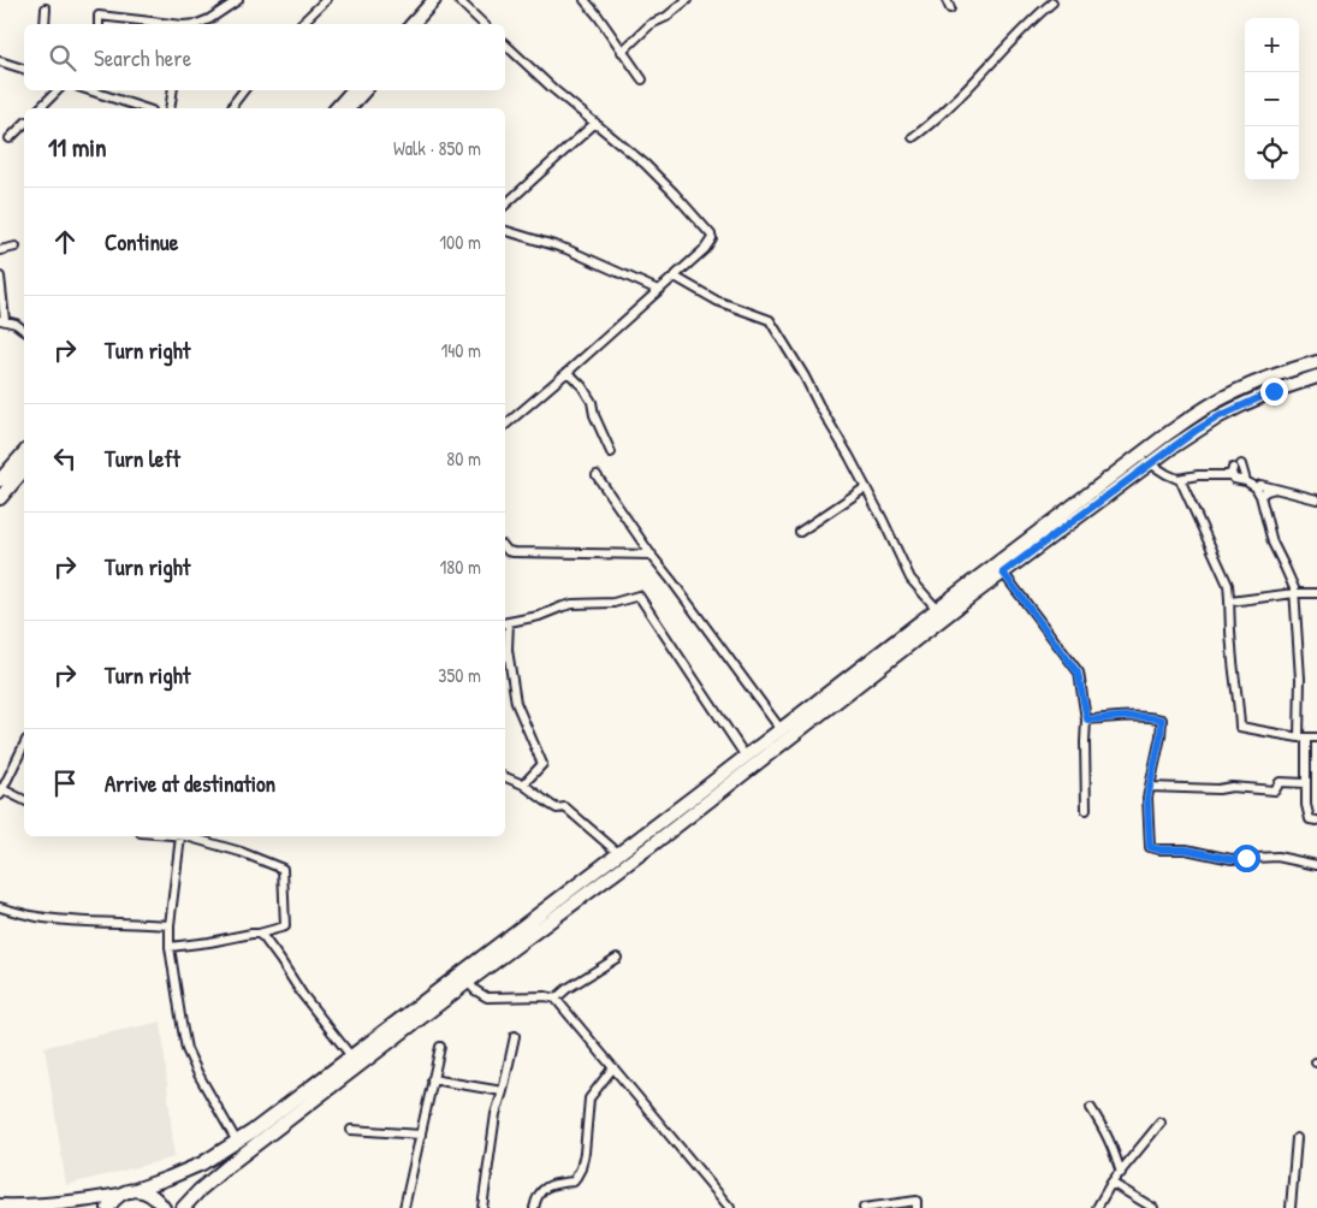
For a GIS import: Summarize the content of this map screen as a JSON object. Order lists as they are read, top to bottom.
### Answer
{
  "page": {
    "map_buttons": ["+", "−"],
    "search": "Search here",
    "heading": ["11 min", "Walk · 850 m"],
    "list": [
      ["Continue", "100 m"],
      ["Turn right", "140 m"],
      ["Turn left", "80 m"],
      ["Turn right", "180 m"],
      ["Turn right", "350 m"],
      "Arrive at destination"
    ]
  }
}
